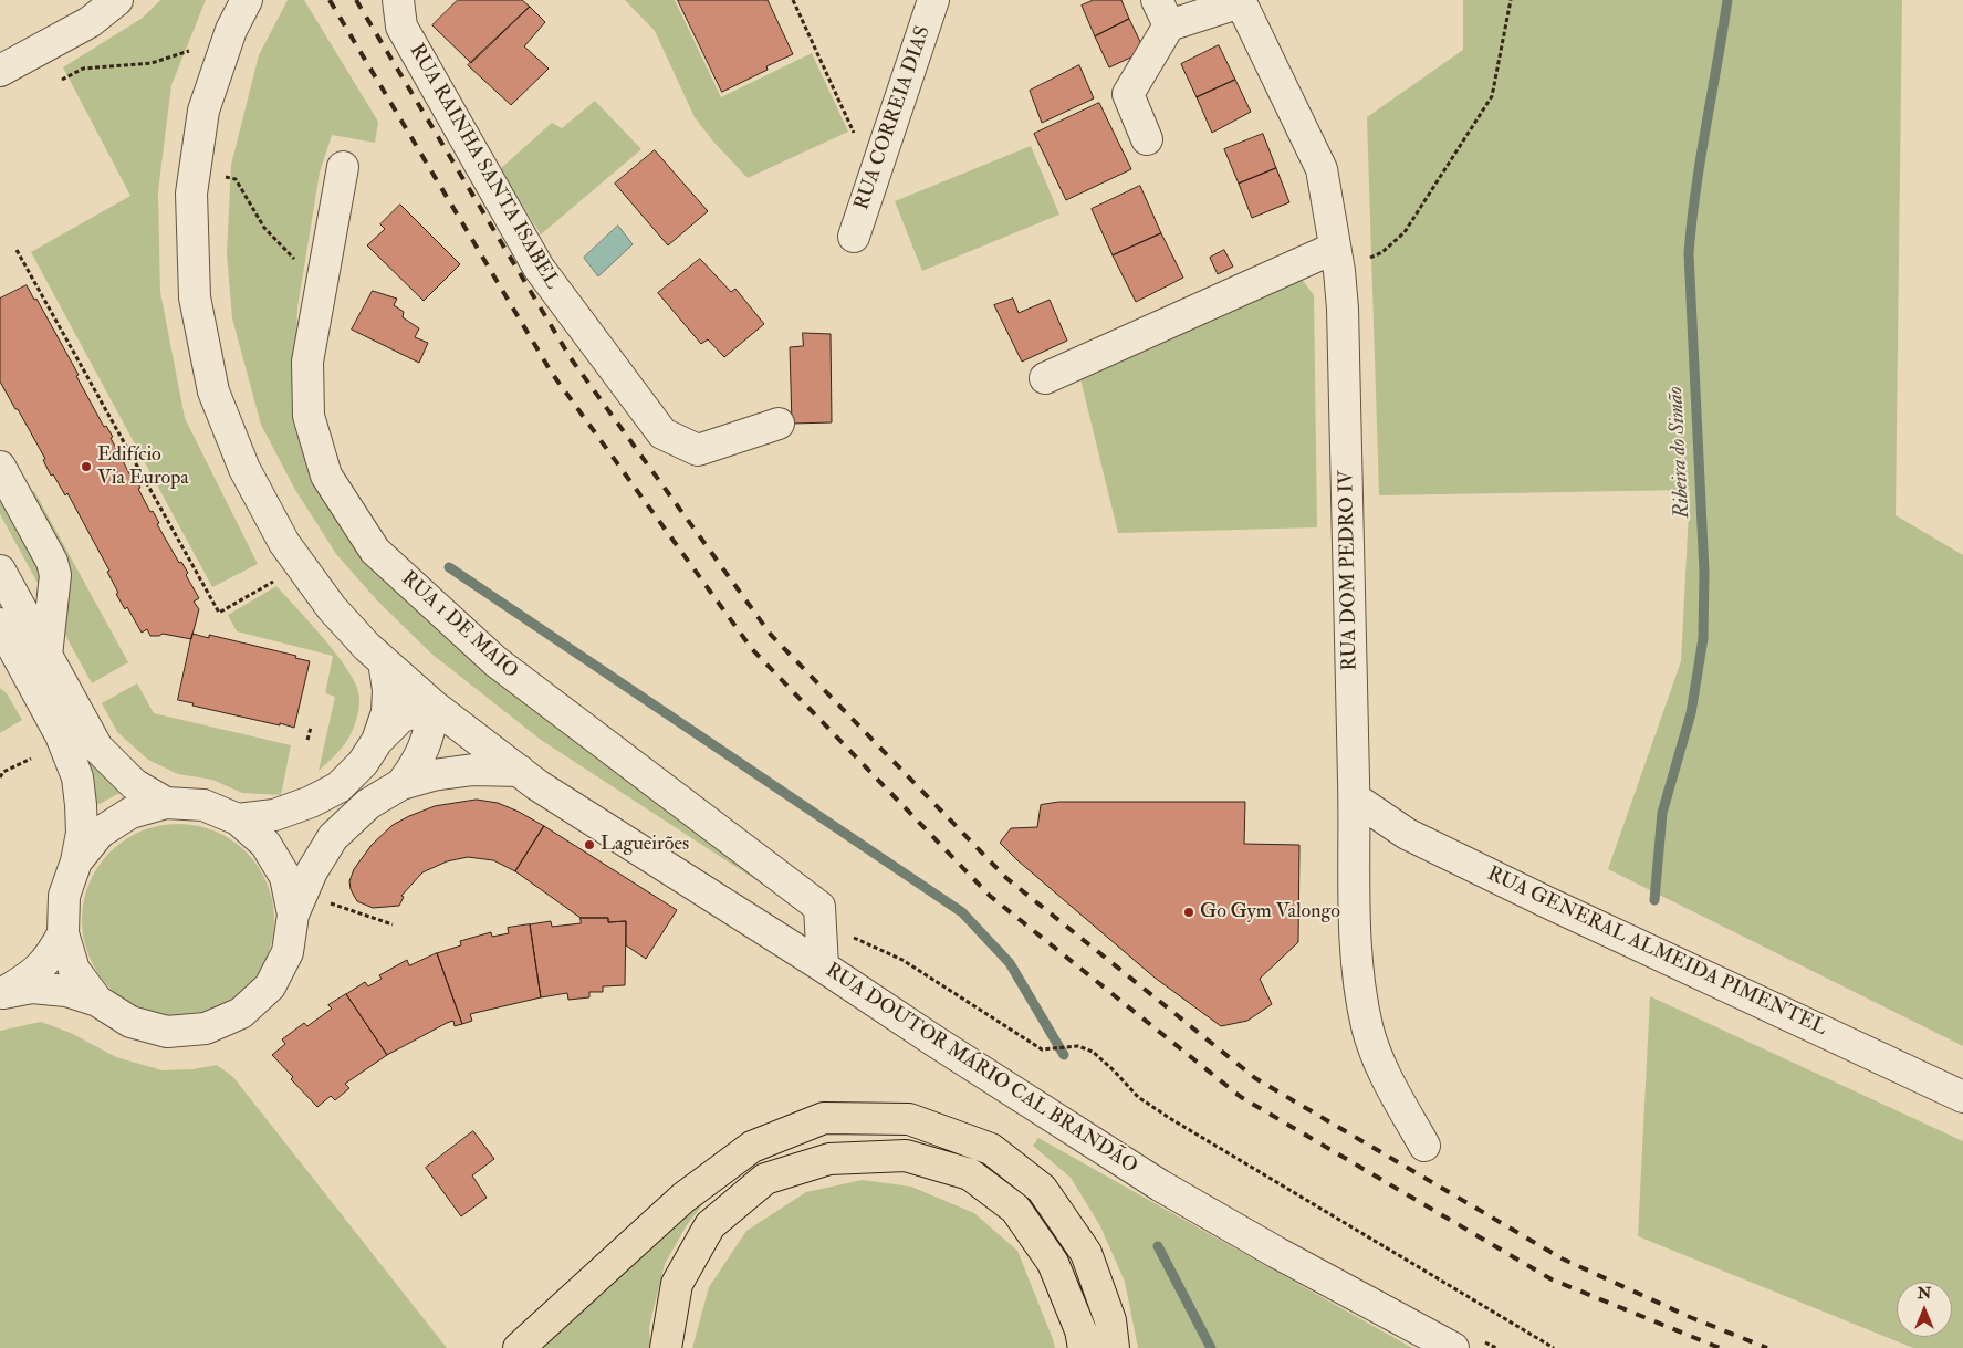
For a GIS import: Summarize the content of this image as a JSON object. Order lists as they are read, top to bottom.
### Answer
{
  "streets": {
    "street": [
      "RUA CORREIA DIAS",
      "RUA RAINHA SANTA ISABEL",
      "RUA DOM PEDRO IV",
      "RUA 1 DE MAIO",
      "RUA GENERAL ALMEIDA PIMENTEL",
      "RUA DOUTOR MÁRIO CAL BRANDÃO"
    ]
  },
  "crossings": [
    ["RUA DOM PEDRO IV", "RUA GENERAL ALMEIDA PIMENTEL"],
    ["RUA 1 DE MAIO", "RUA DOUTOR MÁRIO CAL BRANDÃO"]
  ],
  "water": ["Ribeira do Simão"],
  "places": ["Edifício Via Europa", "Lagueirões", "Go Gym Valongo"],
  "north": "top"
}
